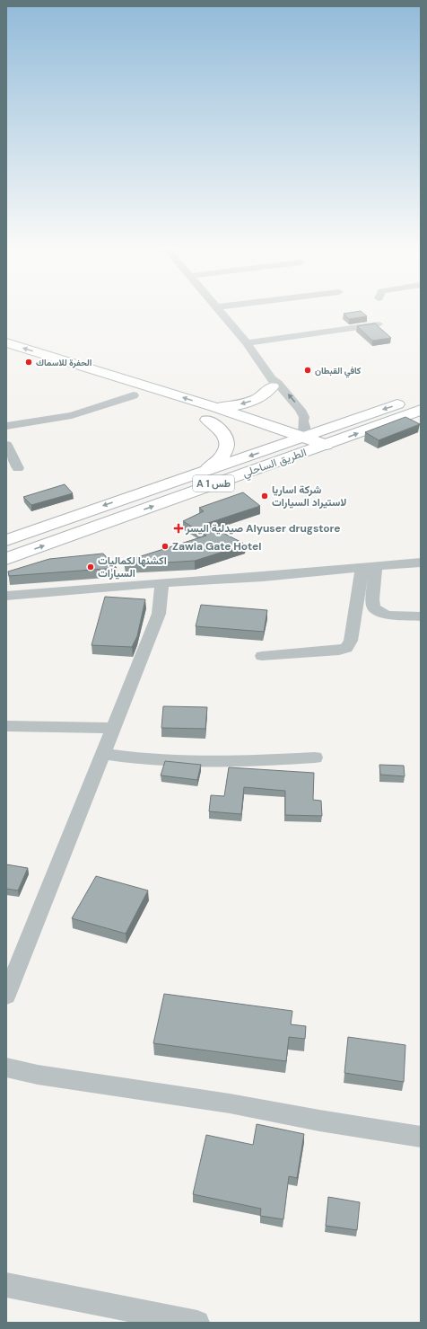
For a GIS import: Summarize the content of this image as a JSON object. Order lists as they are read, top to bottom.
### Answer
{
  "streets": {
    "main road": ["الطريق الساحلي", "A 1 طس"]
  },
  "places": {
    "other": [
      "الحفرة للاسماك",
      "كافي القبطان",
      "شركة اساريا لاستيراد السيارات",
      "Zawia Gate Hotel",
      "اكشنها لكماليات السيارات"
    ],
    "health": ["صيدلية اليسر Alyuser drugstore"]
  }
}
